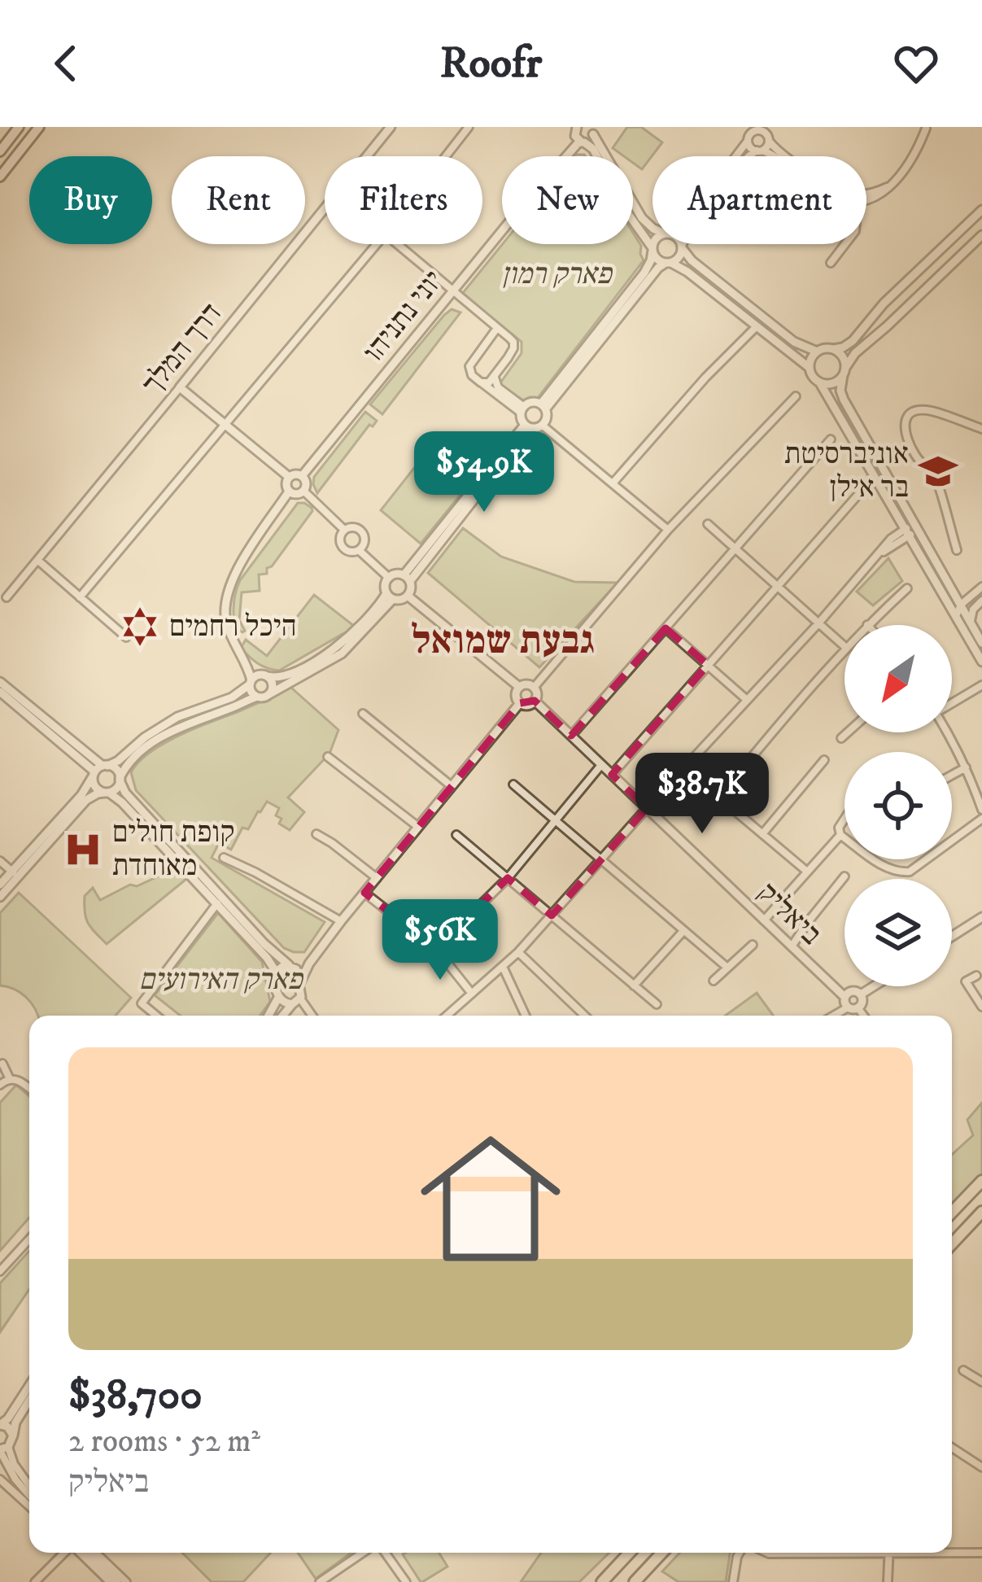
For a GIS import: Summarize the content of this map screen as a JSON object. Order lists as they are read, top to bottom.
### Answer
{
  "streets": {
    "street": ["יוני נתניהו", "דרך המלך", "ביאליק"]
  },
  "districts": ["גבעת שמואל"],
  "parks": ["פארק רמון", "פארק האירועים"],
  "places": {
    "school or university": ["אוניברסיטת בר אילן"],
    "synagogue": ["היכל רחמים"],
    "hospital": ["קופת חולים מאוחדת"]
  },
  "north": "bottom left",
  "page": {
    "header": "Roofr",
    "chip": [
      "Buy",
      "Rent",
      "Filters",
      "New",
      "Apartment"
    ],
    "price": ["$54.9K", "$38.7K", "$56K"],
    "list": [
      {
        "name": "$38,700",
        "note": "2 rooms · 52 m² · ביאליק"
      }
    ]
  }
}
